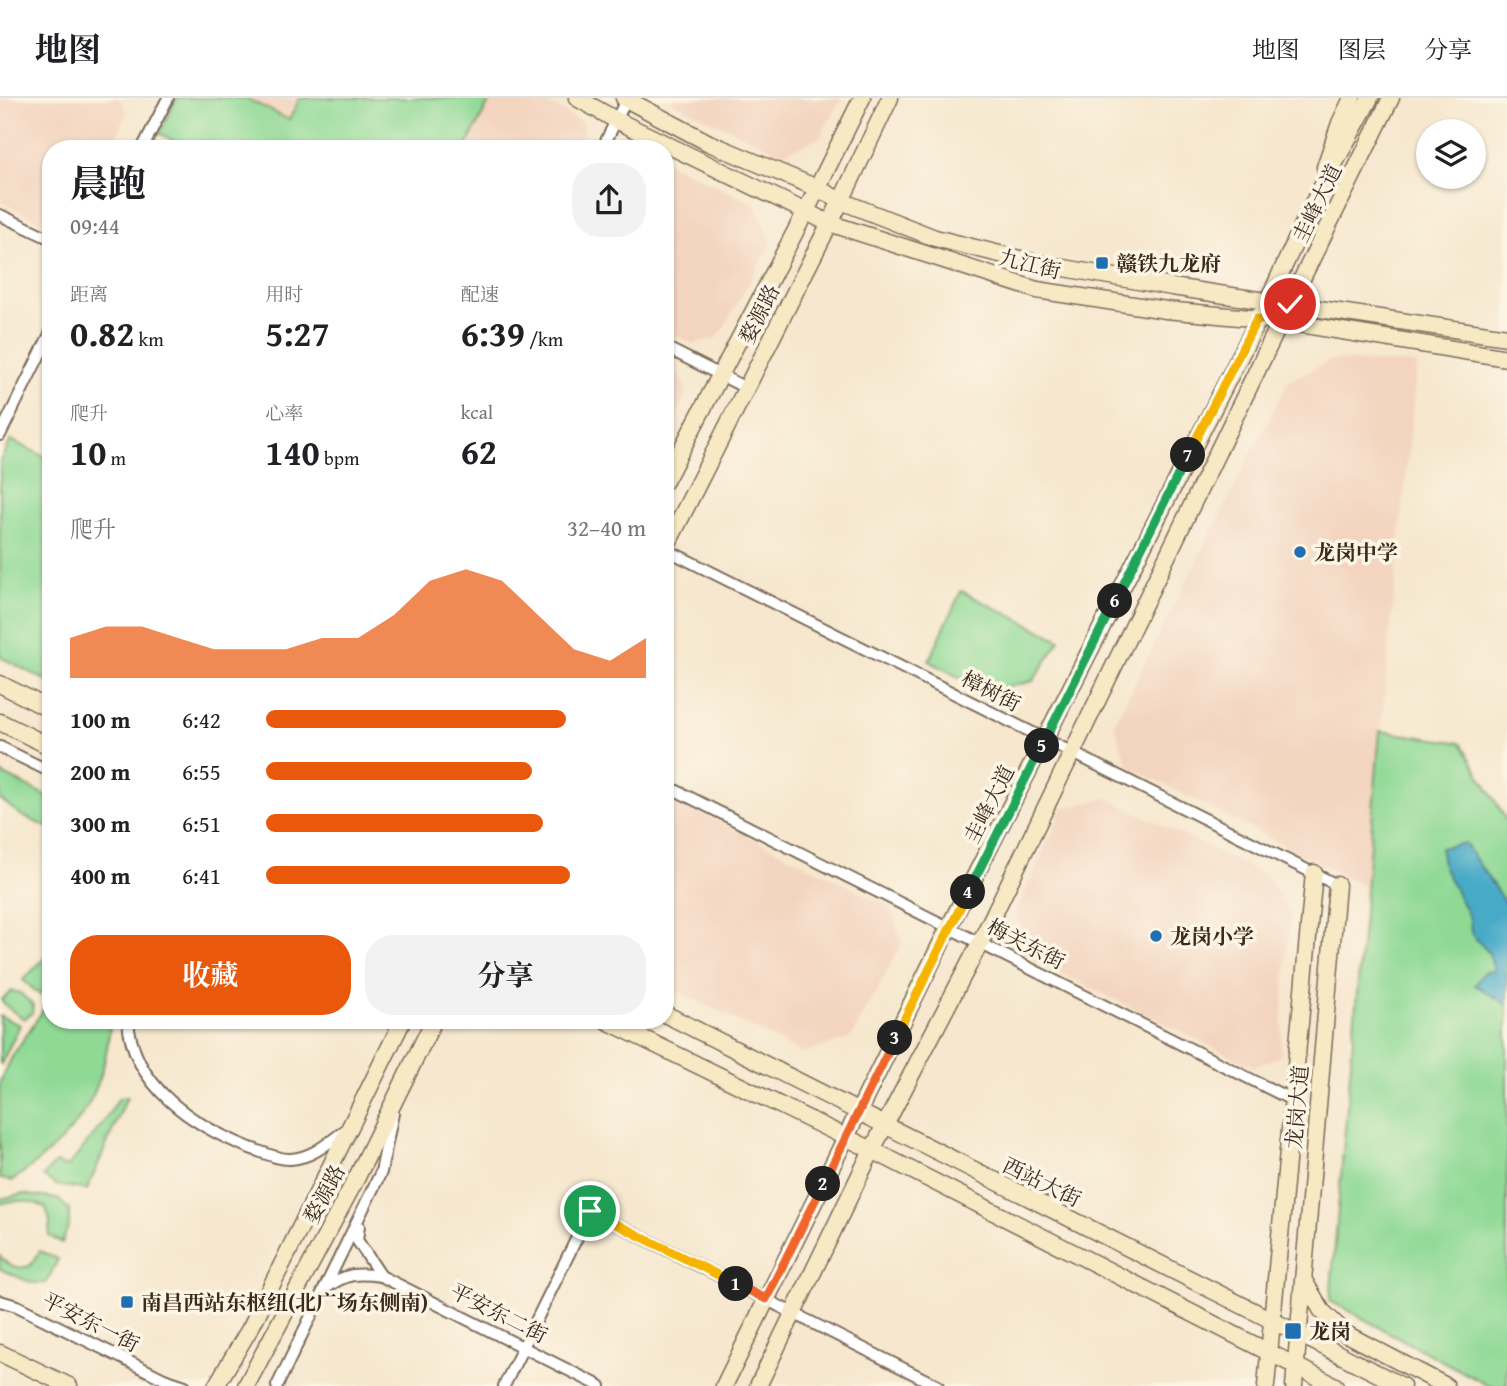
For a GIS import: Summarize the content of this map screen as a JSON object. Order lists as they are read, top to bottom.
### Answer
{
  "streets": {
    "main road": [
      "圭峰大道",
      "九江街",
      "婺源路",
      "龙岗大道",
      "西站大街"
    ],
    "street": [
      "樟树街",
      "梅关东街",
      "平安东二街",
      "平安东一街"
    ]
  },
  "crossings": [
    ["圭峰大道", "九江街"],
    ["圭峰大道", "樟树街"],
    ["圭峰大道", "梅关东街"],
    ["圭峰大道", "西站大街"],
    ["九江街", "婺源路"],
    ["樟树街", "龙岗大道"],
    ["梅关东街", "龙岗大道"],
    ["龙岗大道", "西站大街"]
  ],
  "places": {
    "transit": ["赣铁九龙府", "南昌西站东枢纽(北广场东侧南)", "龙岗"],
    "other": ["龙岗中学", "龙岗小学"]
  },
  "page": {
    "header": "地图",
    "nav": ["地图", "图层", "分享"],
    "heading": ["晨跑", "09:44"],
    "stats": [
      ["距离", "0.82 km"],
      ["用时", "5:27"],
      ["配速", "6:39 /km"],
      ["爬升", "10 m"],
      ["心率", "140 bpm"],
      ["kcal", "62"]
    ],
    "pins": [
      "7",
      "6",
      "5",
      "4",
      "3",
      "2",
      "1"
    ],
    "chart": ["爬升", "32–40 m"],
    "list": [
      {
        "name": "100 m",
        "note": "6:42"
      },
      {
        "name": "200 m",
        "note": "6:55"
      },
      {
        "name": "300 m",
        "note": "6:51"
      },
      {
        "name": "400 m",
        "note": "6:41"
      }
    ],
    "buttons": ["收藏", "分享"]
  }
}
